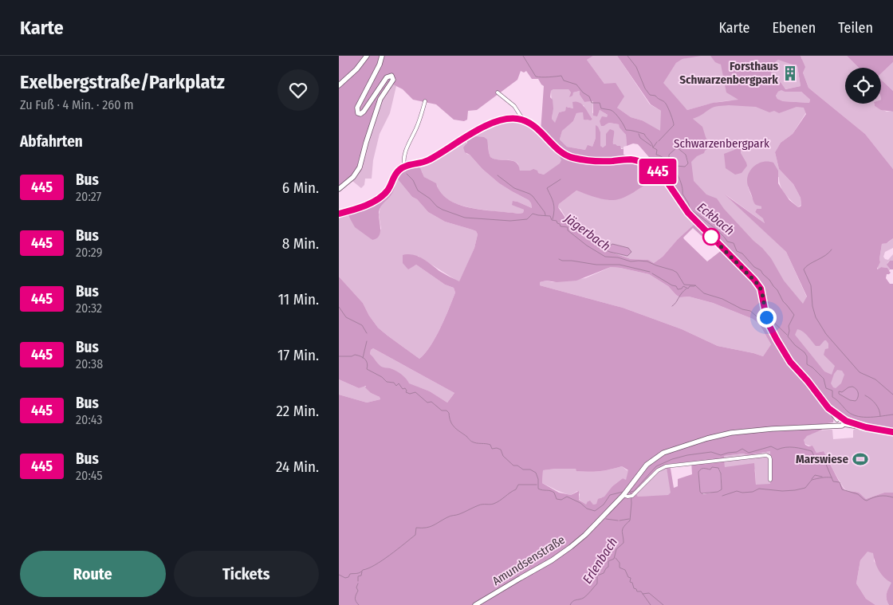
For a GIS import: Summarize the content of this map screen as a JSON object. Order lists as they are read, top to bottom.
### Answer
{
  "streets": {
    "main road": ["Amundsenstraße"]
  },
  "water": ["Eckbach", "Jägerbach", "Erlenbach"],
  "parks": ["Schwarzenbergpark"],
  "places": {
    "building": ["Forsthaus Schwarzenbergpark"],
    "sports": ["Marswiese"]
  },
  "lines": ["bus line 445"],
  "page": {
    "header": "Karte",
    "nav": ["Karte", "Ebenen", "Teilen"],
    "heading": [
      ["Exelbergstraße/Parkplatz", "Zu Fuß · 4 Min. · 260 m"],
      "Abfahrten"
    ],
    "on_map": "445",
    "list": [
      {
        "mark": "445",
        "name": "Bus",
        "note": "20:27",
        "value": "6 Min."
      },
      {
        "mark": "445",
        "name": "Bus",
        "note": "20:29",
        "value": "8 Min."
      },
      {
        "mark": "445",
        "name": "Bus",
        "note": "20:32",
        "value": "11 Min."
      },
      {
        "mark": "445",
        "name": "Bus",
        "note": "20:38",
        "value": "17 Min."
      },
      {
        "mark": "445",
        "name": "Bus",
        "note": "20:43",
        "value": "22 Min."
      },
      {
        "mark": "445",
        "name": "Bus",
        "note": "20:45",
        "value": "24 Min."
      }
    ],
    "buttons": ["Route", "Tickets"]
  }
}
